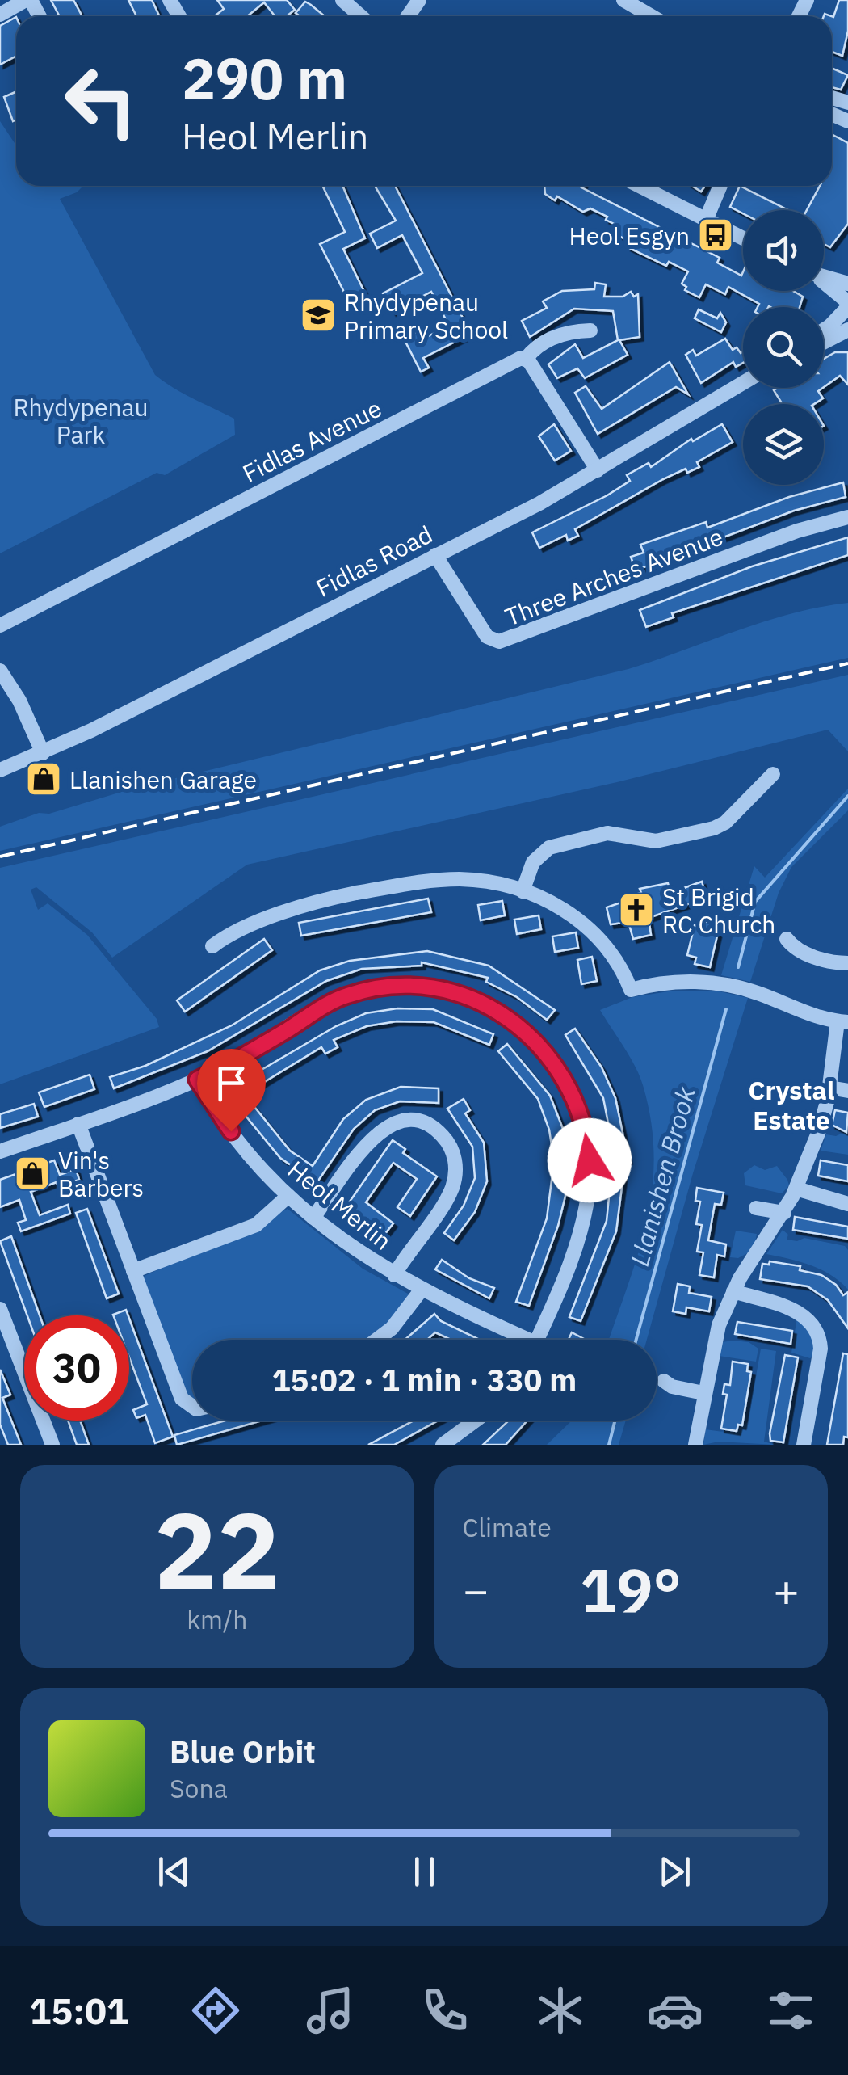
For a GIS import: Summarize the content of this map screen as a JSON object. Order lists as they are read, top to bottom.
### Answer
{
  "streets": {
    "street": [
      "Fidlas Avenue",
      "Fidlas Road",
      "Three Arches Avenue",
      "Heol Merlin"
    ]
  },
  "crossings": [
    ["Fidlas Road", "Three Arches Avenue"]
  ],
  "districts": ["Crystal Estate"],
  "water": ["Llanishen Brook"],
  "parks": ["Rhydypenau Park"],
  "places": {
    "bus stop": ["Heol Esgyn"],
    "school or university": ["Rhydypenau Primary School"],
    "shop": ["Llanishen Garage", "Vin's Barbers"],
    "church": ["St Brigid RC Church"]
  },
  "page": {
    "turn": ["290 m", "Heol Merlin"],
    "limit": "30",
    "trip": "15:02 · 1 min · 330 m",
    "tile": [
      ["22", "km/h"],
      "Climate"
    ],
    "heat": ["−", "19°", "+"],
    "song": ["Blue Orbit", "Sona"],
    "tabs": "15:01"
  }
}
